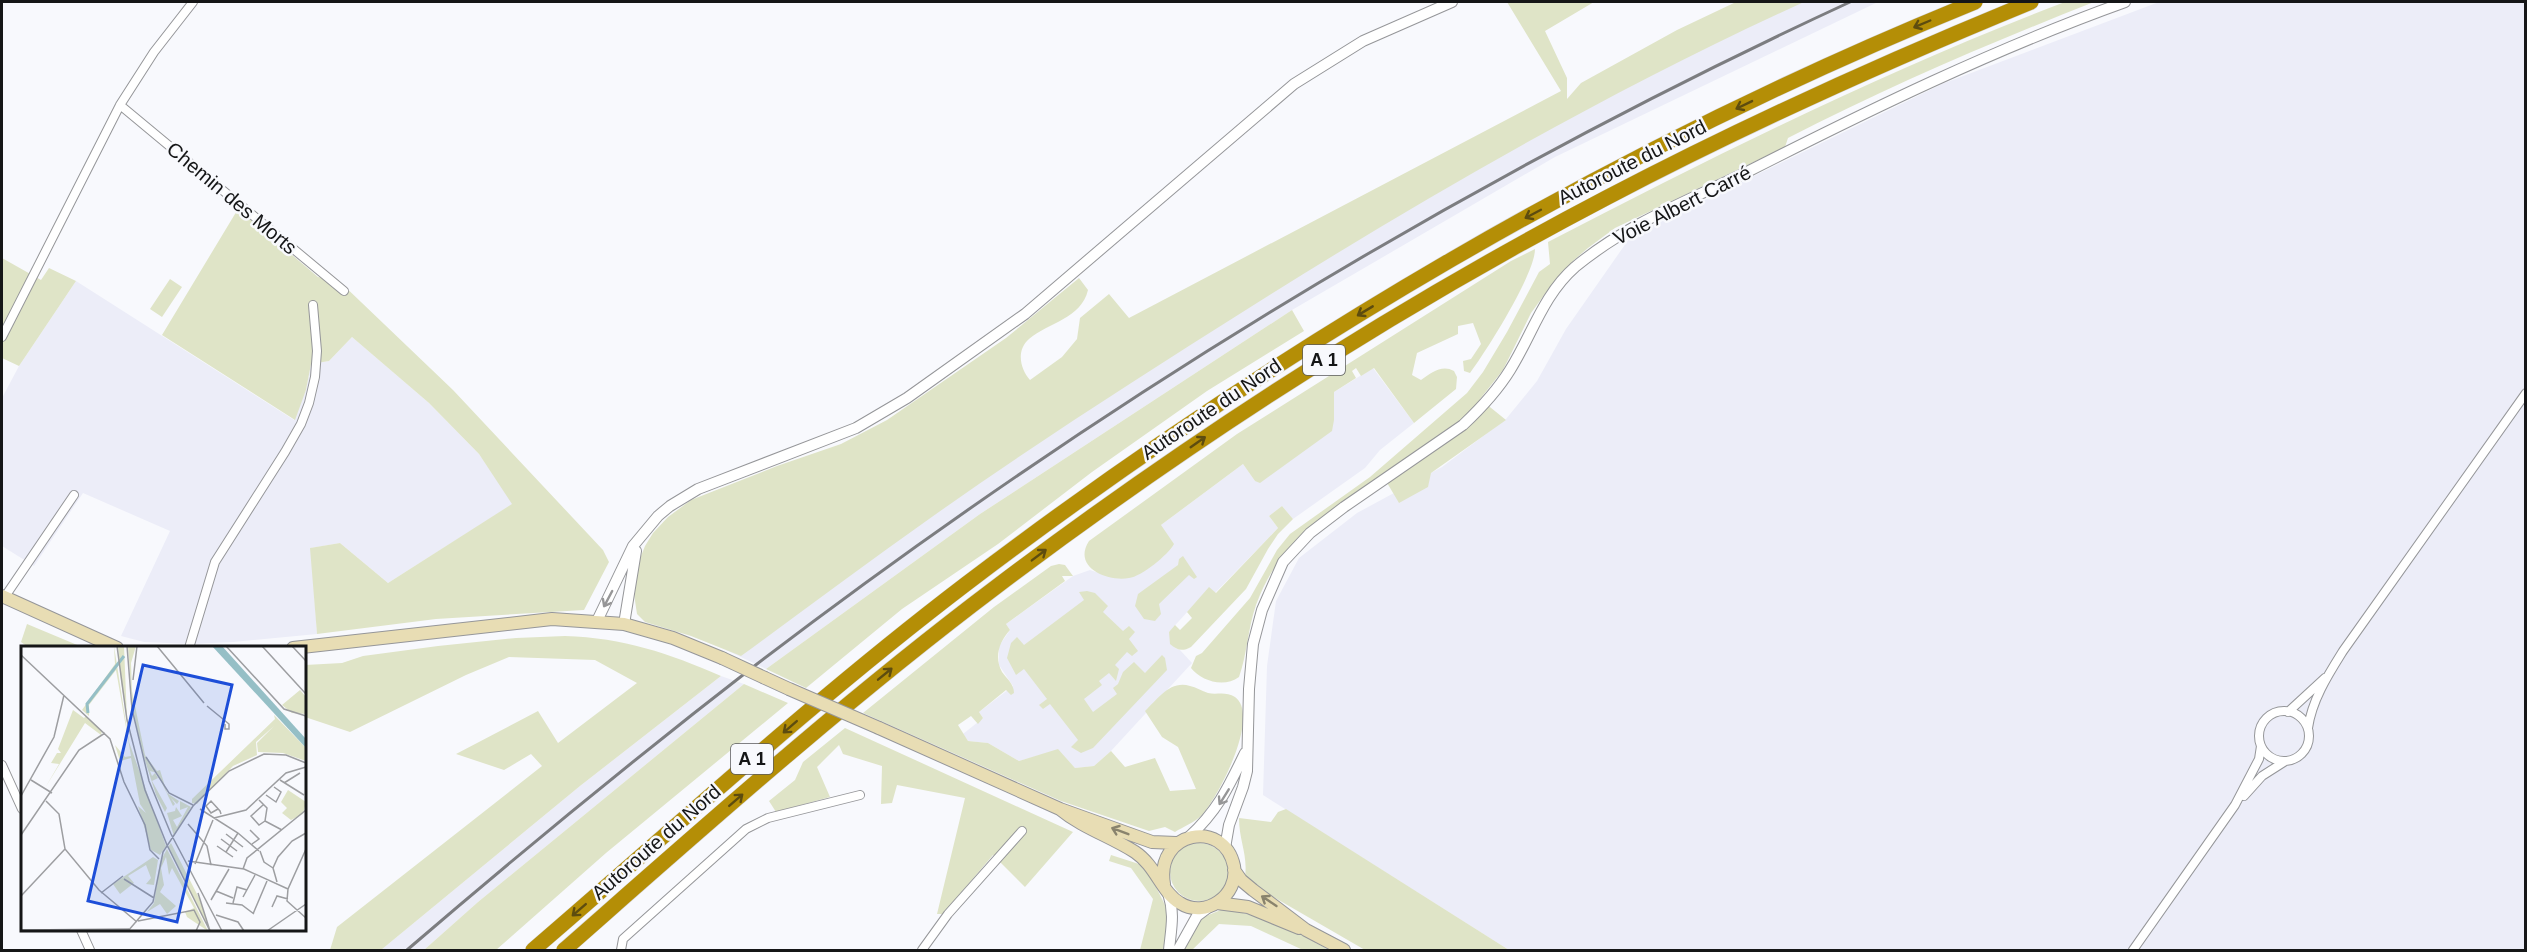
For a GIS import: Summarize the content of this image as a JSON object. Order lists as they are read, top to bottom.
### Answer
{
  "streets": {
    "highway": ["Autoroute du Nord", "A 1"],
    "street": ["Chemin des Morts", "Voie Albert Carré"]
  }
}
